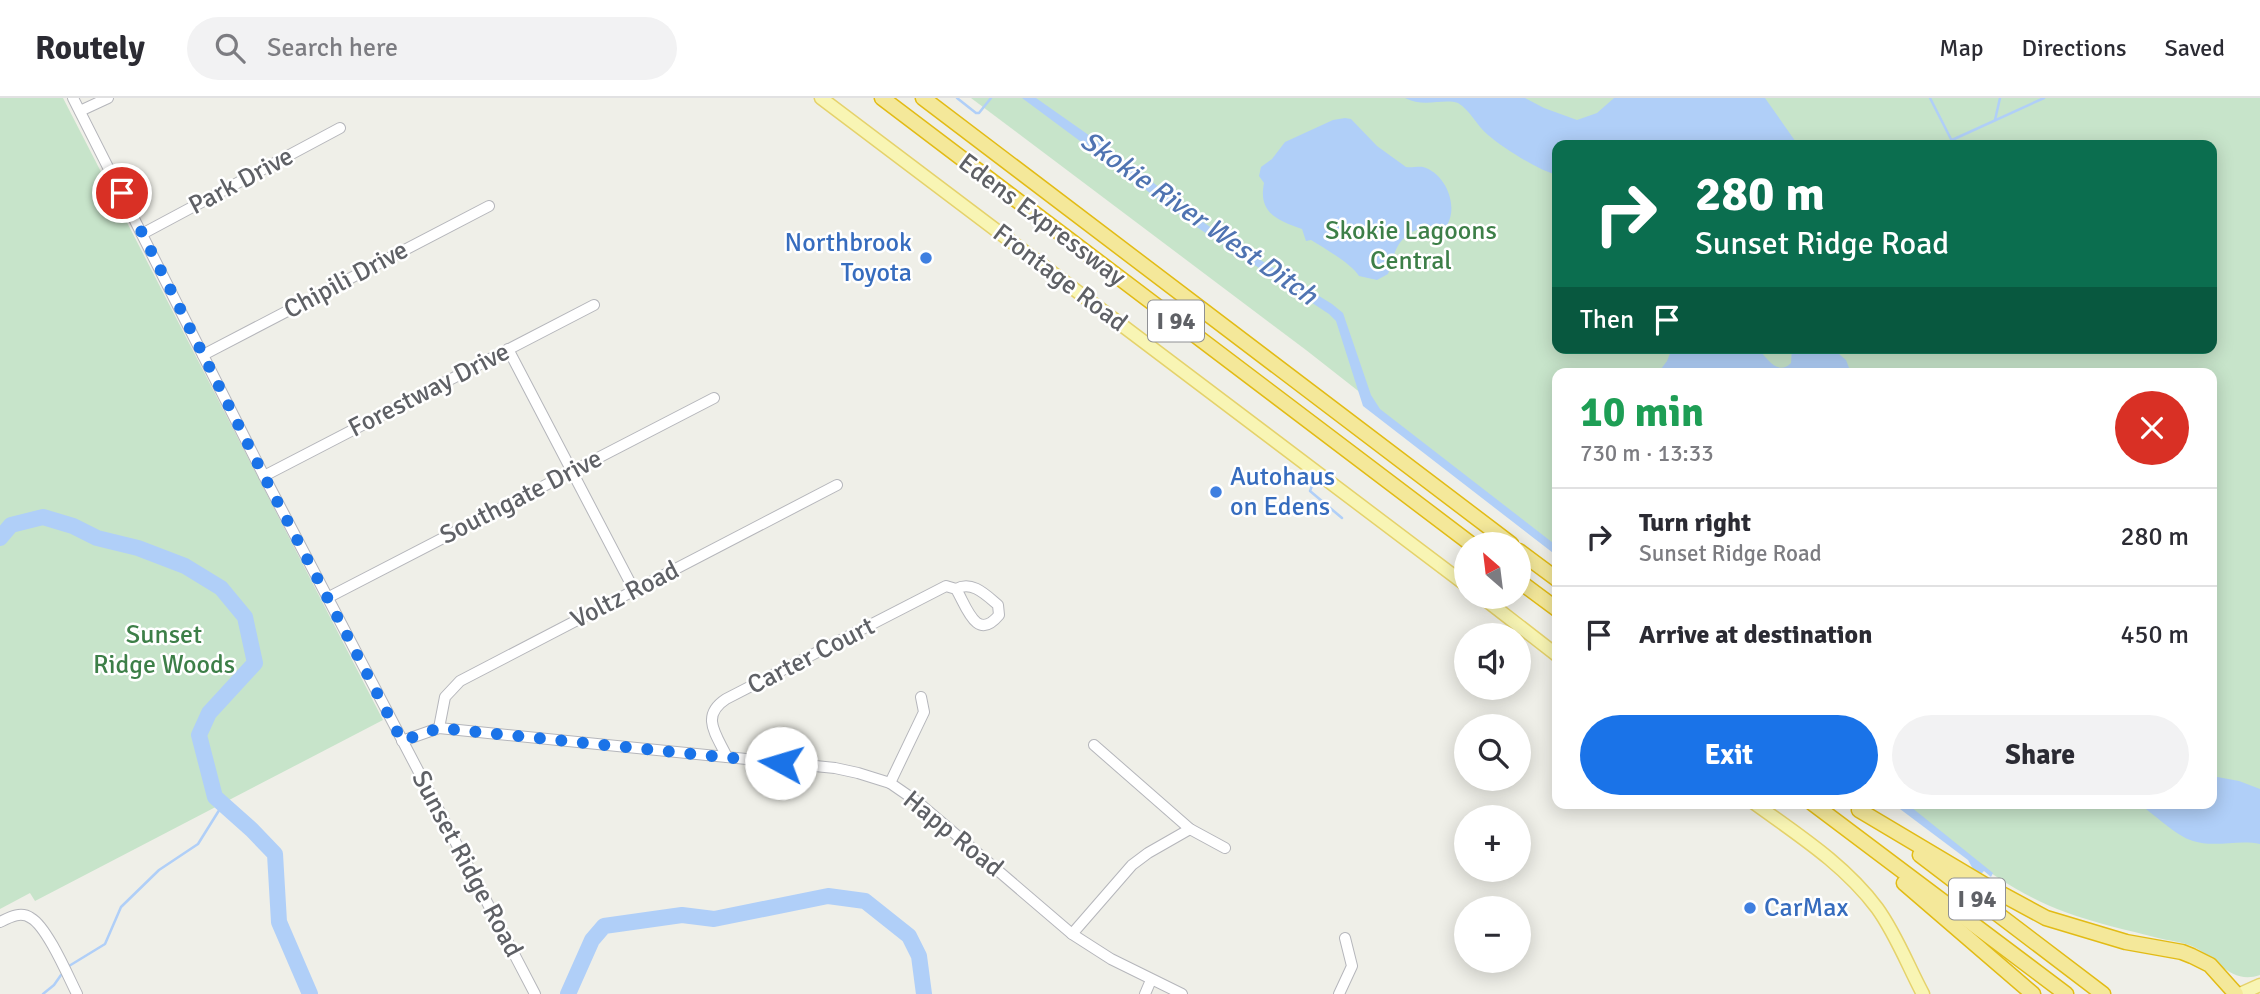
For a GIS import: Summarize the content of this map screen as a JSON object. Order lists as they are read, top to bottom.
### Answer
{
  "streets": {
    "highway": ["Edens Expressway", "I 94"],
    "main road": ["Frontage Road"],
    "street": [
      "Park Drive",
      "Chipili Drive",
      "Forestway Drive",
      "Southgate Drive",
      "Voltz Road",
      "Carter Court",
      "Happ Road",
      "Sunset Ridge Road"
    ]
  },
  "crossings": [
    ["Park Drive", "Sunset Ridge Road"],
    ["Chipili Drive", "Sunset Ridge Road"],
    ["Forestway Drive", "Sunset Ridge Road"],
    ["Southgate Drive", "Sunset Ridge Road"],
    ["Voltz Road", "Happ Road"],
    ["Carter Court", "Happ Road"],
    ["Happ Road", "Sunset Ridge Road"]
  ],
  "water": ["Skokie River West Ditch"],
  "parks": ["Skokie Lagoons Central", "Sunset Ridge Woods"],
  "places": ["Northbrook Toyota", "Autohaus on Edens", "CarMax"],
  "north": "top left",
  "page": {
    "header": "Routely",
    "search": "Search here",
    "nav": ["Map", "Directions", "Saved"],
    "turn": ["280 m", "Sunset Ridge Road"],
    "then": "Then",
    "heading": ["10 min", "730 m · 13:33"],
    "list": [
      {
        "name": "Turn right",
        "note": "Sunset Ridge Road",
        "value": "280 m"
      },
      {
        "name": "Arrive at destination",
        "value": "450 m"
      }
    ],
    "map_buttons": ["+", "−"],
    "buttons": ["Exit", "Share"]
  }
}
